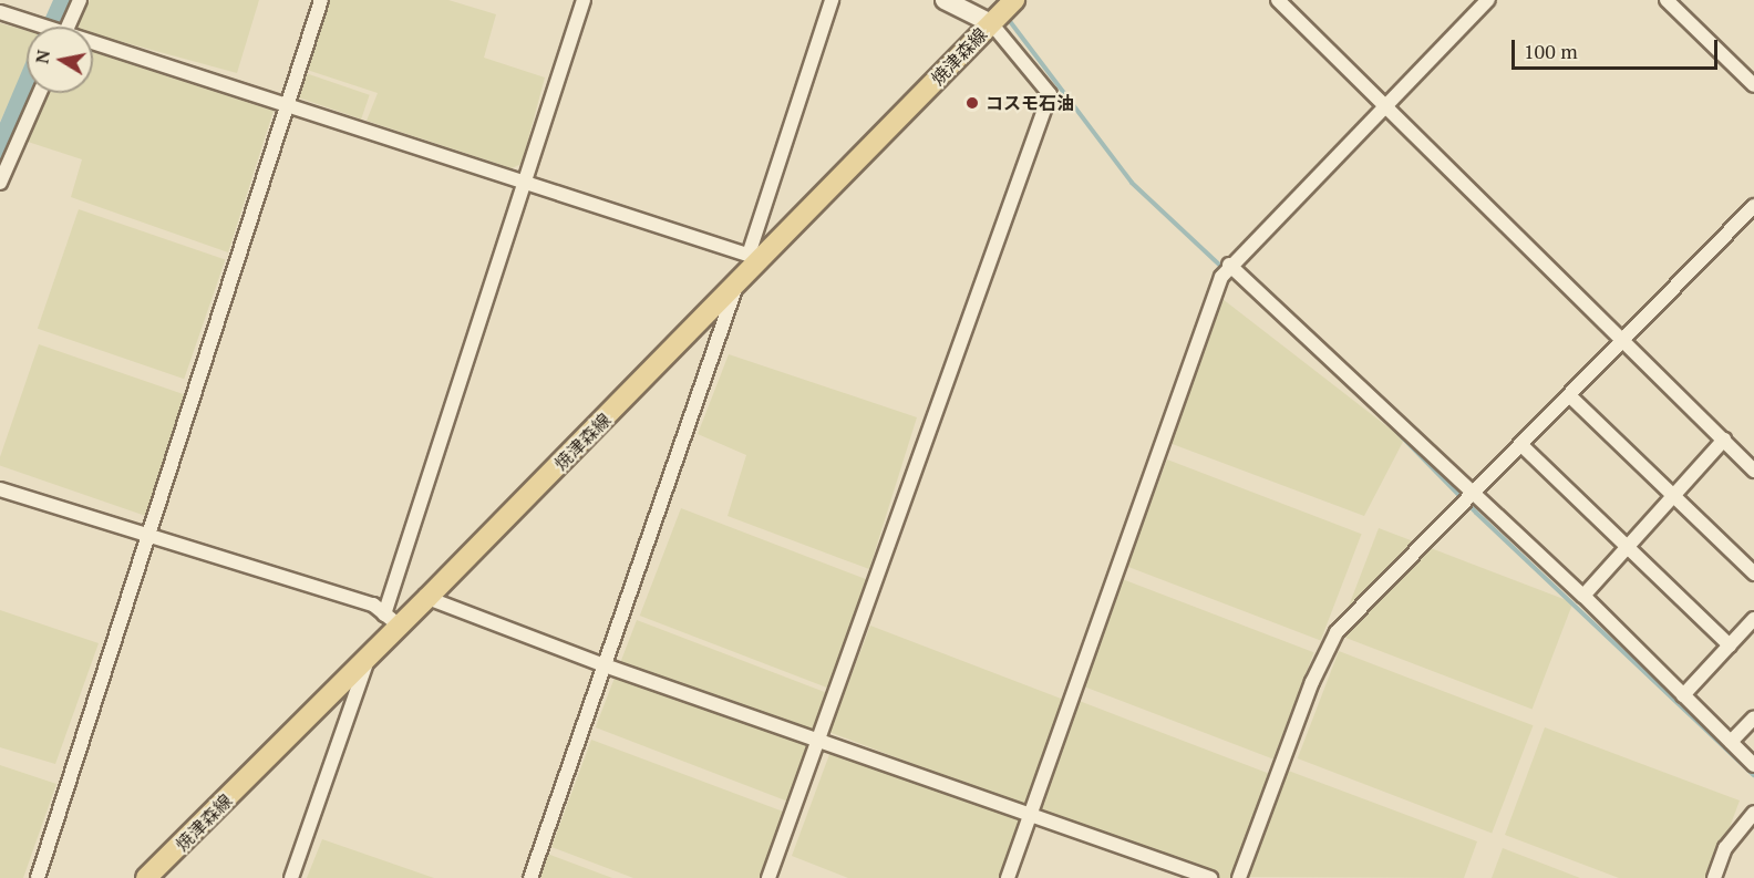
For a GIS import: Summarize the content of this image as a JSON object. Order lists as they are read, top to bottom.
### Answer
{
  "streets": {
    "main road": ["焼津森線"]
  },
  "places": ["コスモ石油"],
  "scale_bar": "100 m",
  "north": "left"
}
